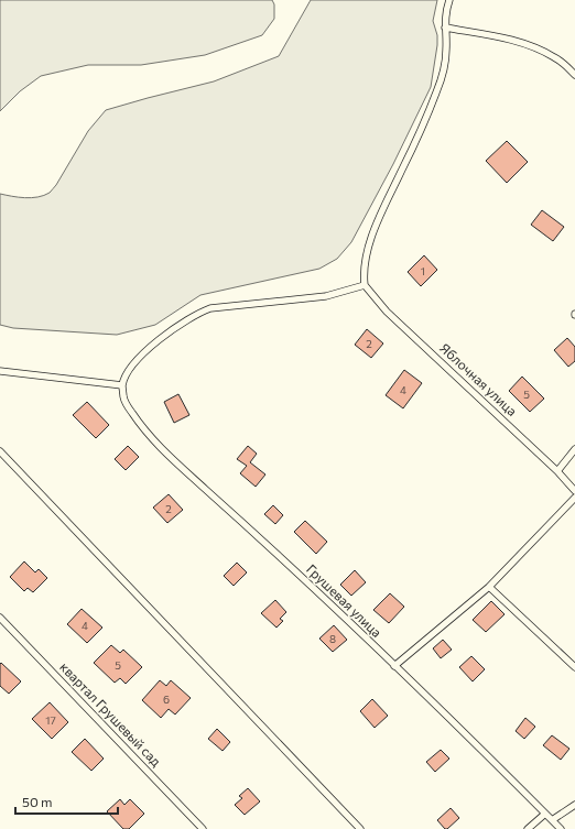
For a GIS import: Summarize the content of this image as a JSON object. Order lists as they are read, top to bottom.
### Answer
{
  "streets": {
    "lane": ["Яблочная улица", "Грушевая улица", "квартал Грушевый сад"]
  },
  "house_numbers": [
    "1",
    "2",
    "4",
    "5",
    "2",
    "4",
    "8",
    "5",
    "6",
    "17"
  ],
  "scale_bar": "50 m"
}
